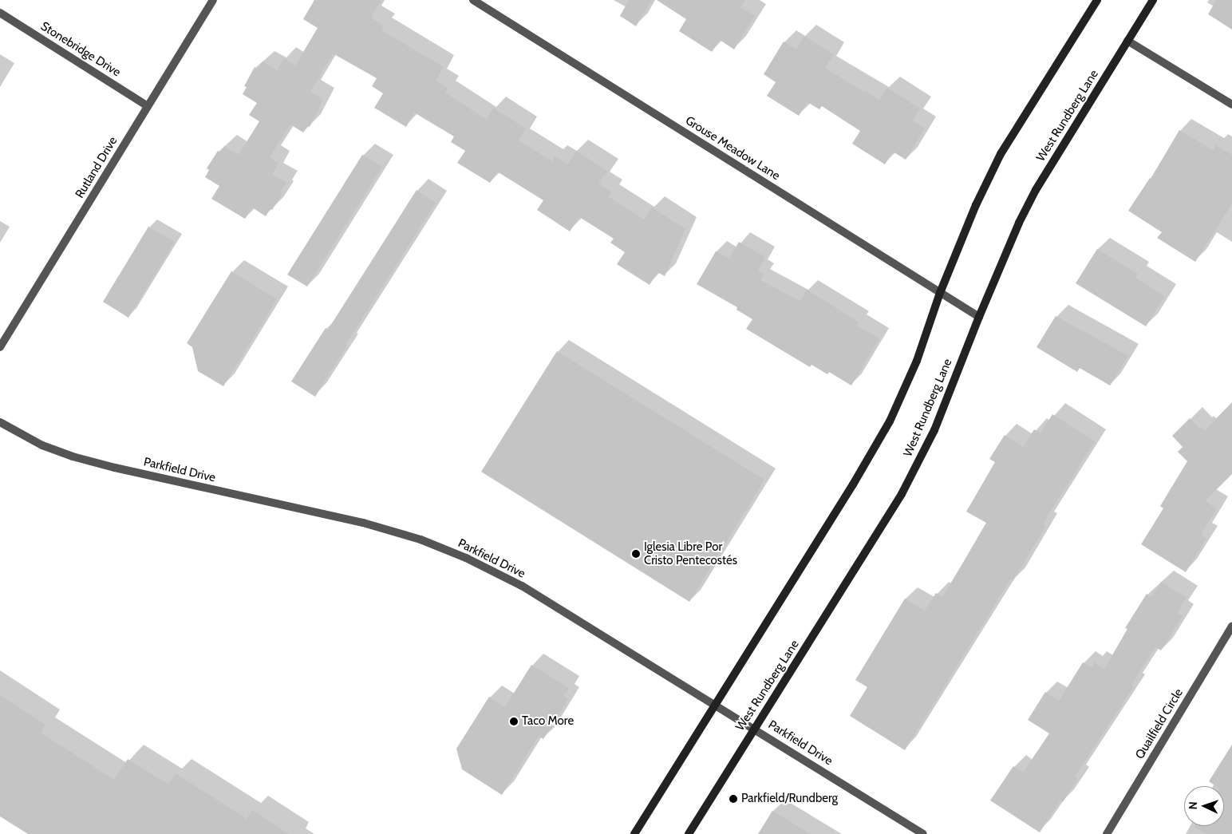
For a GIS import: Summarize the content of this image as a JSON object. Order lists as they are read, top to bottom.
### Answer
{
  "streets": {
    "main road": ["West Rundberg Lane"],
    "street": [
      "Stonebridge Drive",
      "Grouse Meadow Lane",
      "Rutland Drive",
      "Parkfield Drive",
      "Quailfield Circle"
    ]
  },
  "crossings": [
    ["Stonebridge Drive", "Rutland Drive"],
    ["West Rundberg Lane", "Grouse Meadow Lane"],
    ["West Rundberg Lane", "Parkfield Drive"]
  ],
  "places": ["Iglesia Libre Por Cristo Pentecostés", "Taco More", "Parkfield/Rundberg"],
  "north": "left"
}
